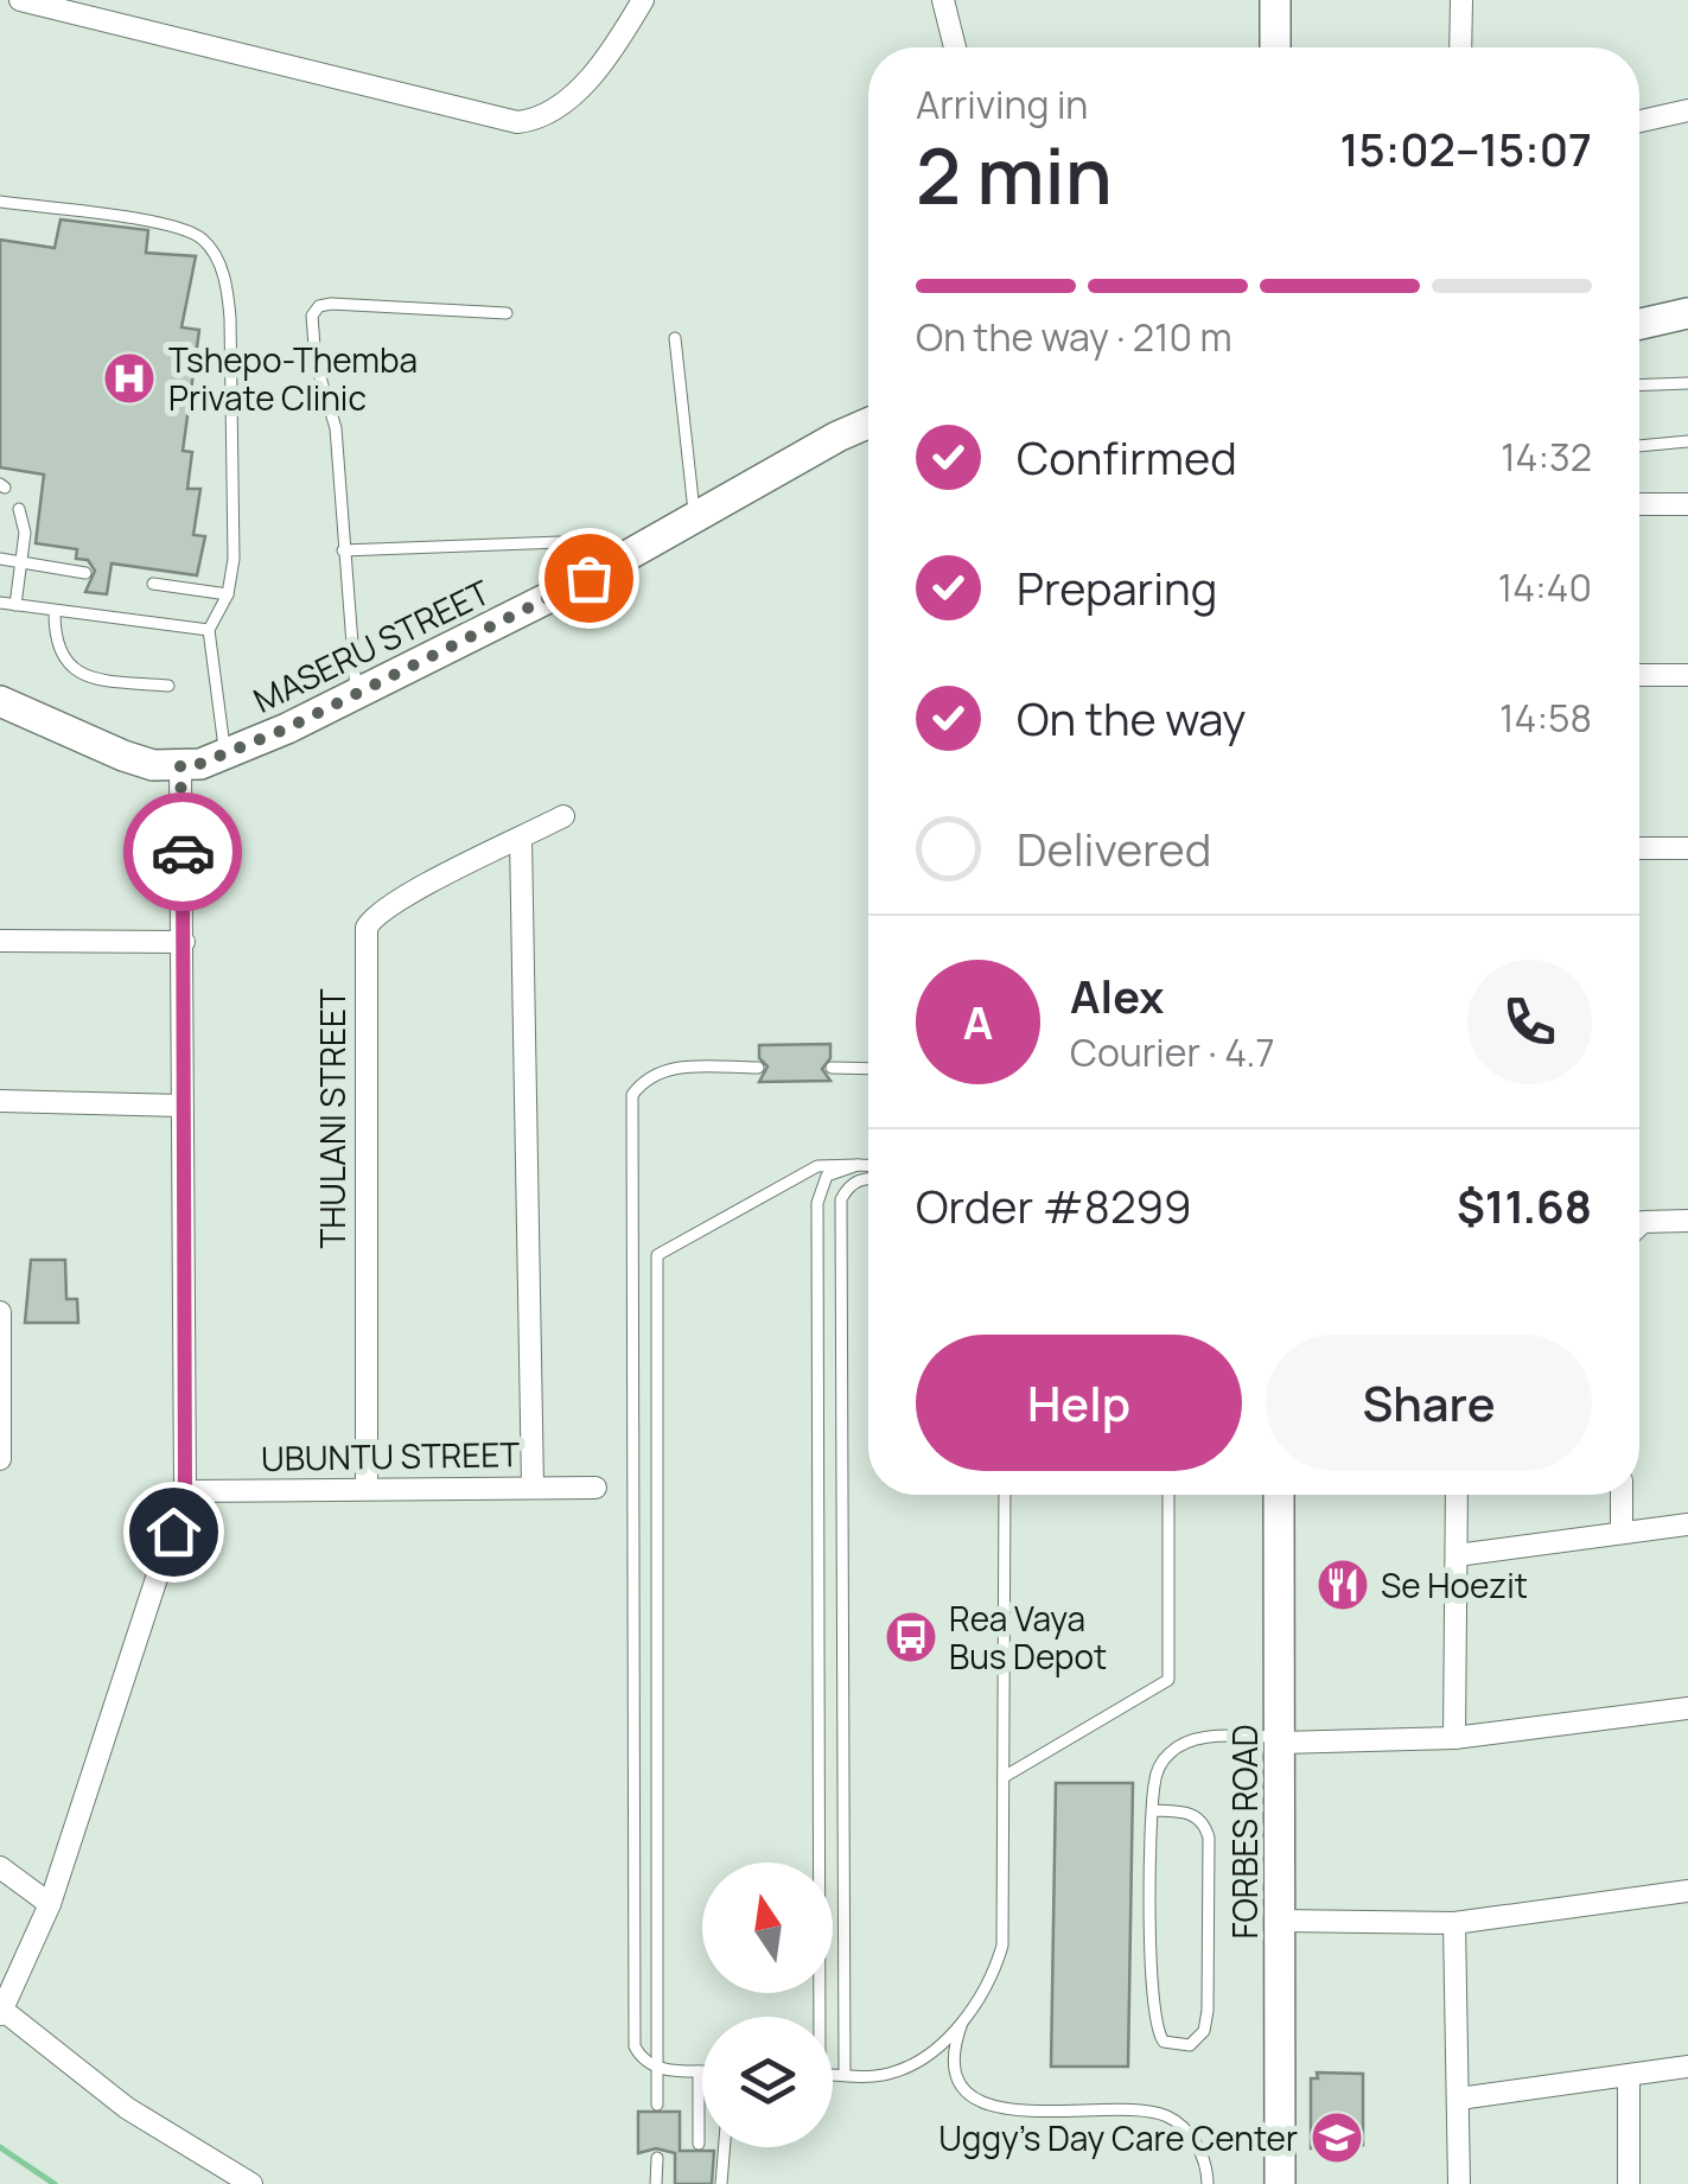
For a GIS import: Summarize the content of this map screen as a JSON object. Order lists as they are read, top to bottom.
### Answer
{
  "streets": {
    "street": [
      "MASERU STREET",
      "THULANI STREET",
      "UBUNTU STREET",
      "FORBES ROAD"
    ]
  },
  "crossings": [
    ["THULANI STREET", "UBUNTU STREET"]
  ],
  "places": {
    "hospital": ["Tshepo-Themba Private Clinic"],
    "restaurant": ["Se Hoezit"],
    "bus stop": ["Rea Vaya Bus Depot"],
    "school or university": ["Uggy's Day Care Center"]
  },
  "north": "top",
  "page": {
    "heading": ["2 min", "Arriving in", "15:02–15:07"],
    "panel": [
      "Alex",
      "Courier · 4.7",
      "Order #8299",
      "$11.68"
    ],
    "bar": "On the way · 210 m",
    "list": [
      ["Confirmed", "14:32"],
      ["Preparing", "14:40"],
      ["On the way", "14:58"],
      "Delivered"
    ],
    "round": "A",
    "buttons": ["Help", "Share"]
  }
}
